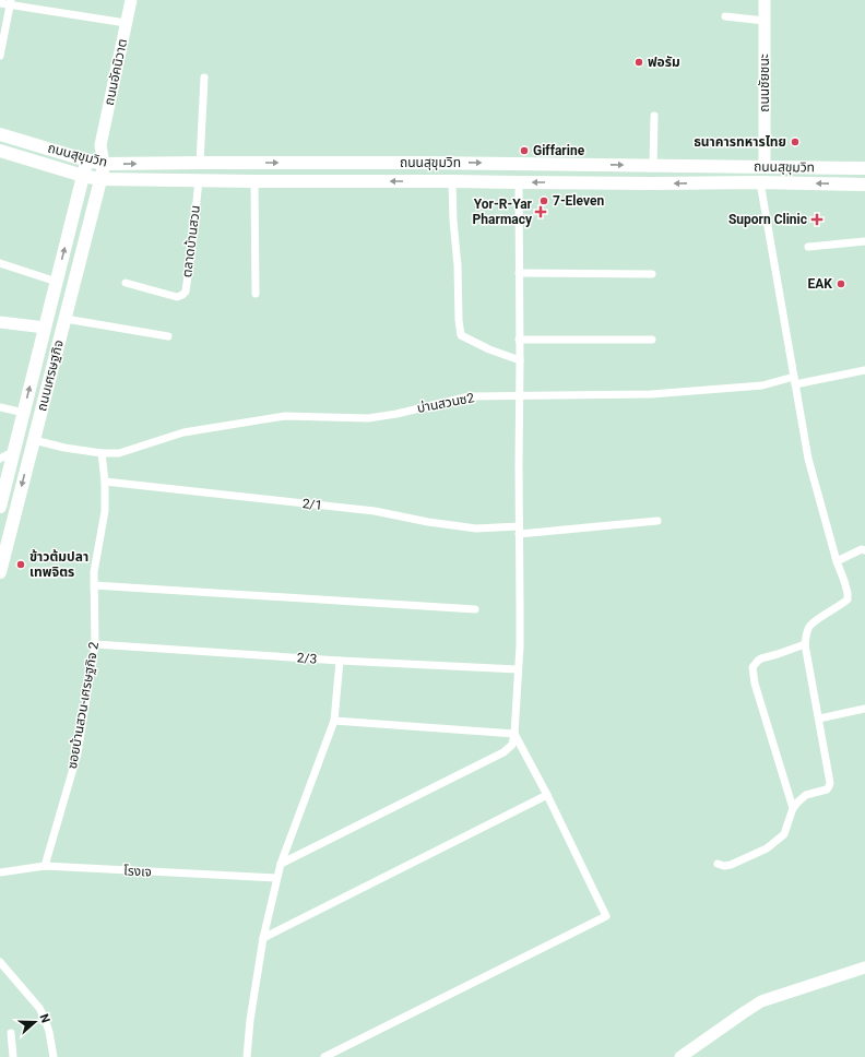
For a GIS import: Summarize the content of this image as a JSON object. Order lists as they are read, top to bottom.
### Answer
{
  "streets": {
    "main road": ["ถนนสุขุมวิท", "ถนนเศรษฐกิจ"],
    "street": [
      "ถนนอัคนิวาต",
      "ถนนชัยชนะ",
      "ตลาดบ้านสวน",
      "บ่านสวนซ2",
      "2/1",
      "2/3",
      "ซอยบ้านสวน-เศรษฐกิจ 2",
      "โรงเจ"
    ]
  },
  "crossings": [
    ["ถนนอัคนิวาต", "ถนนสุขุมวิท"],
    ["ถนนอัคนิวาต", "ถนนเศรษฐกิจ"],
    ["ถนนชัยชนะ", "ถนนสุขุมวิท"],
    ["ถนนสุขุมวิท", "ตลาดบ้านสวน"],
    ["ถนนสุขุมวิท", "ถนนเศรษฐกิจ"],
    ["บ่านสวนซ2", "ซอยบ้านสวน-เศรษฐกิจ 2"],
    ["2/1", "ซอยบ้านสวน-เศรษฐกิจ 2"],
    ["2/3", "ซอยบ้านสวน-เศรษฐกิจ 2"],
    ["ซอยบ้านสวน-เศรษฐกิจ 2", "โรงเจ"]
  ],
  "places": {
    "other": [
      "ฟอรัม",
      "ธนาคารทหารไทย",
      "Giffarine",
      "7-Eleven",
      "EAK",
      "ข้าวต้มปลา เทพจิตร"
    ],
    "health": ["Yor-R-Yar Pharmacy", "Suporn Clinic"]
  },
  "north": "right"
}
